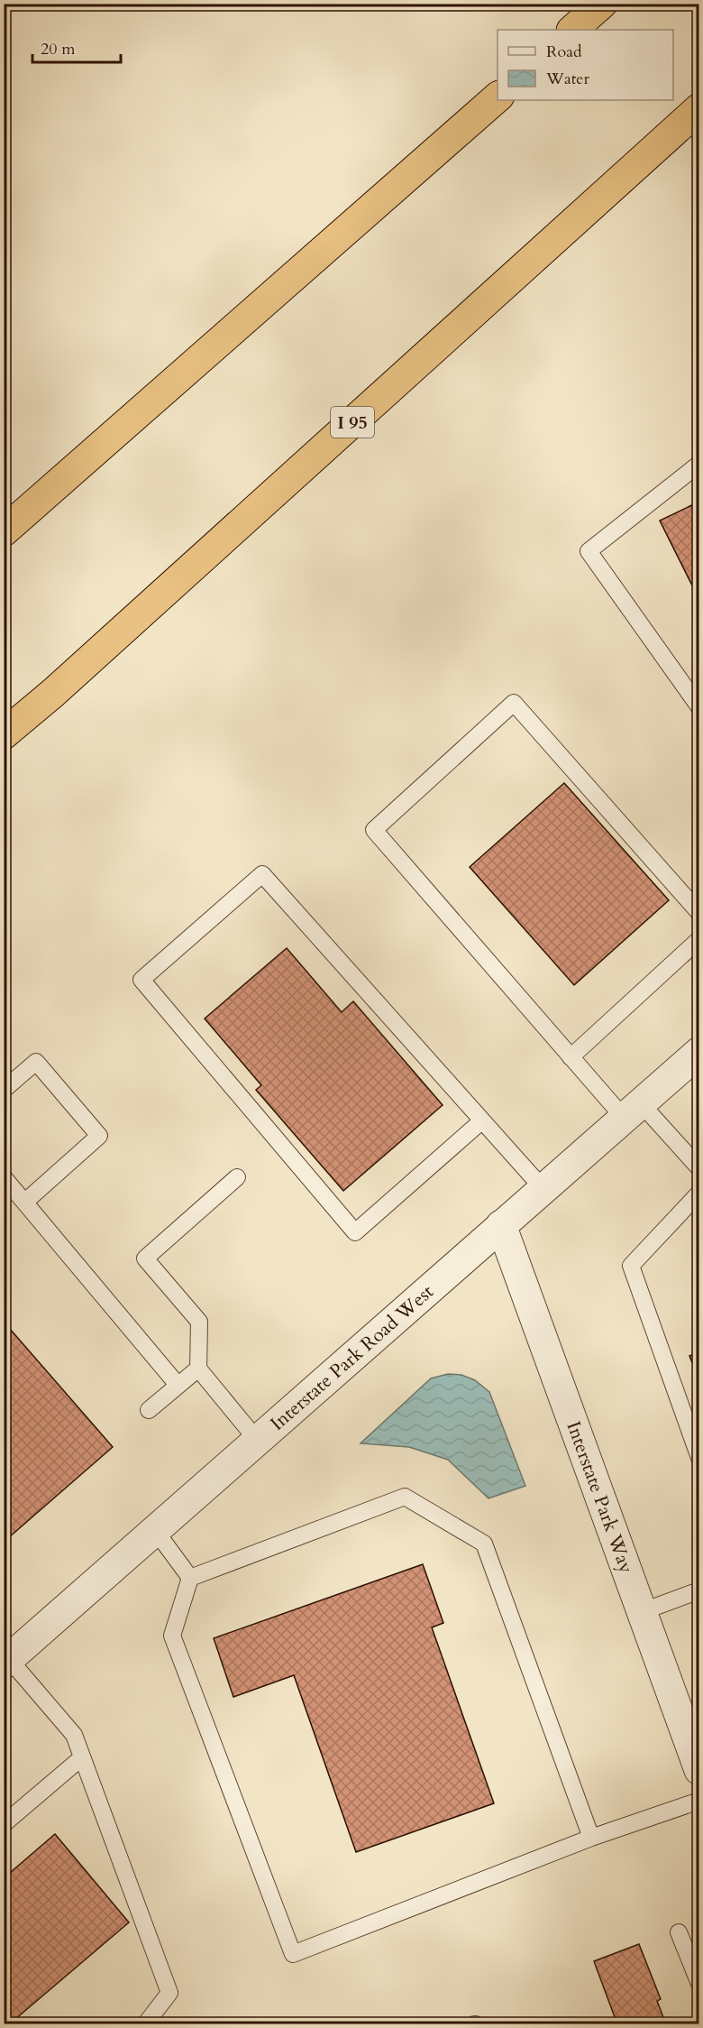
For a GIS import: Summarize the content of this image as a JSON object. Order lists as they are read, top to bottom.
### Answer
{
  "streets": {
    "highway": ["I 95"],
    "street": ["Interstate Park Road West", "Interstate Park Way"]
  },
  "crossings": [
    ["Interstate Park Road West", "Interstate Park Way"]
  ],
  "legend": ["Road", "Water"],
  "scale_bar": "20 m"
}
